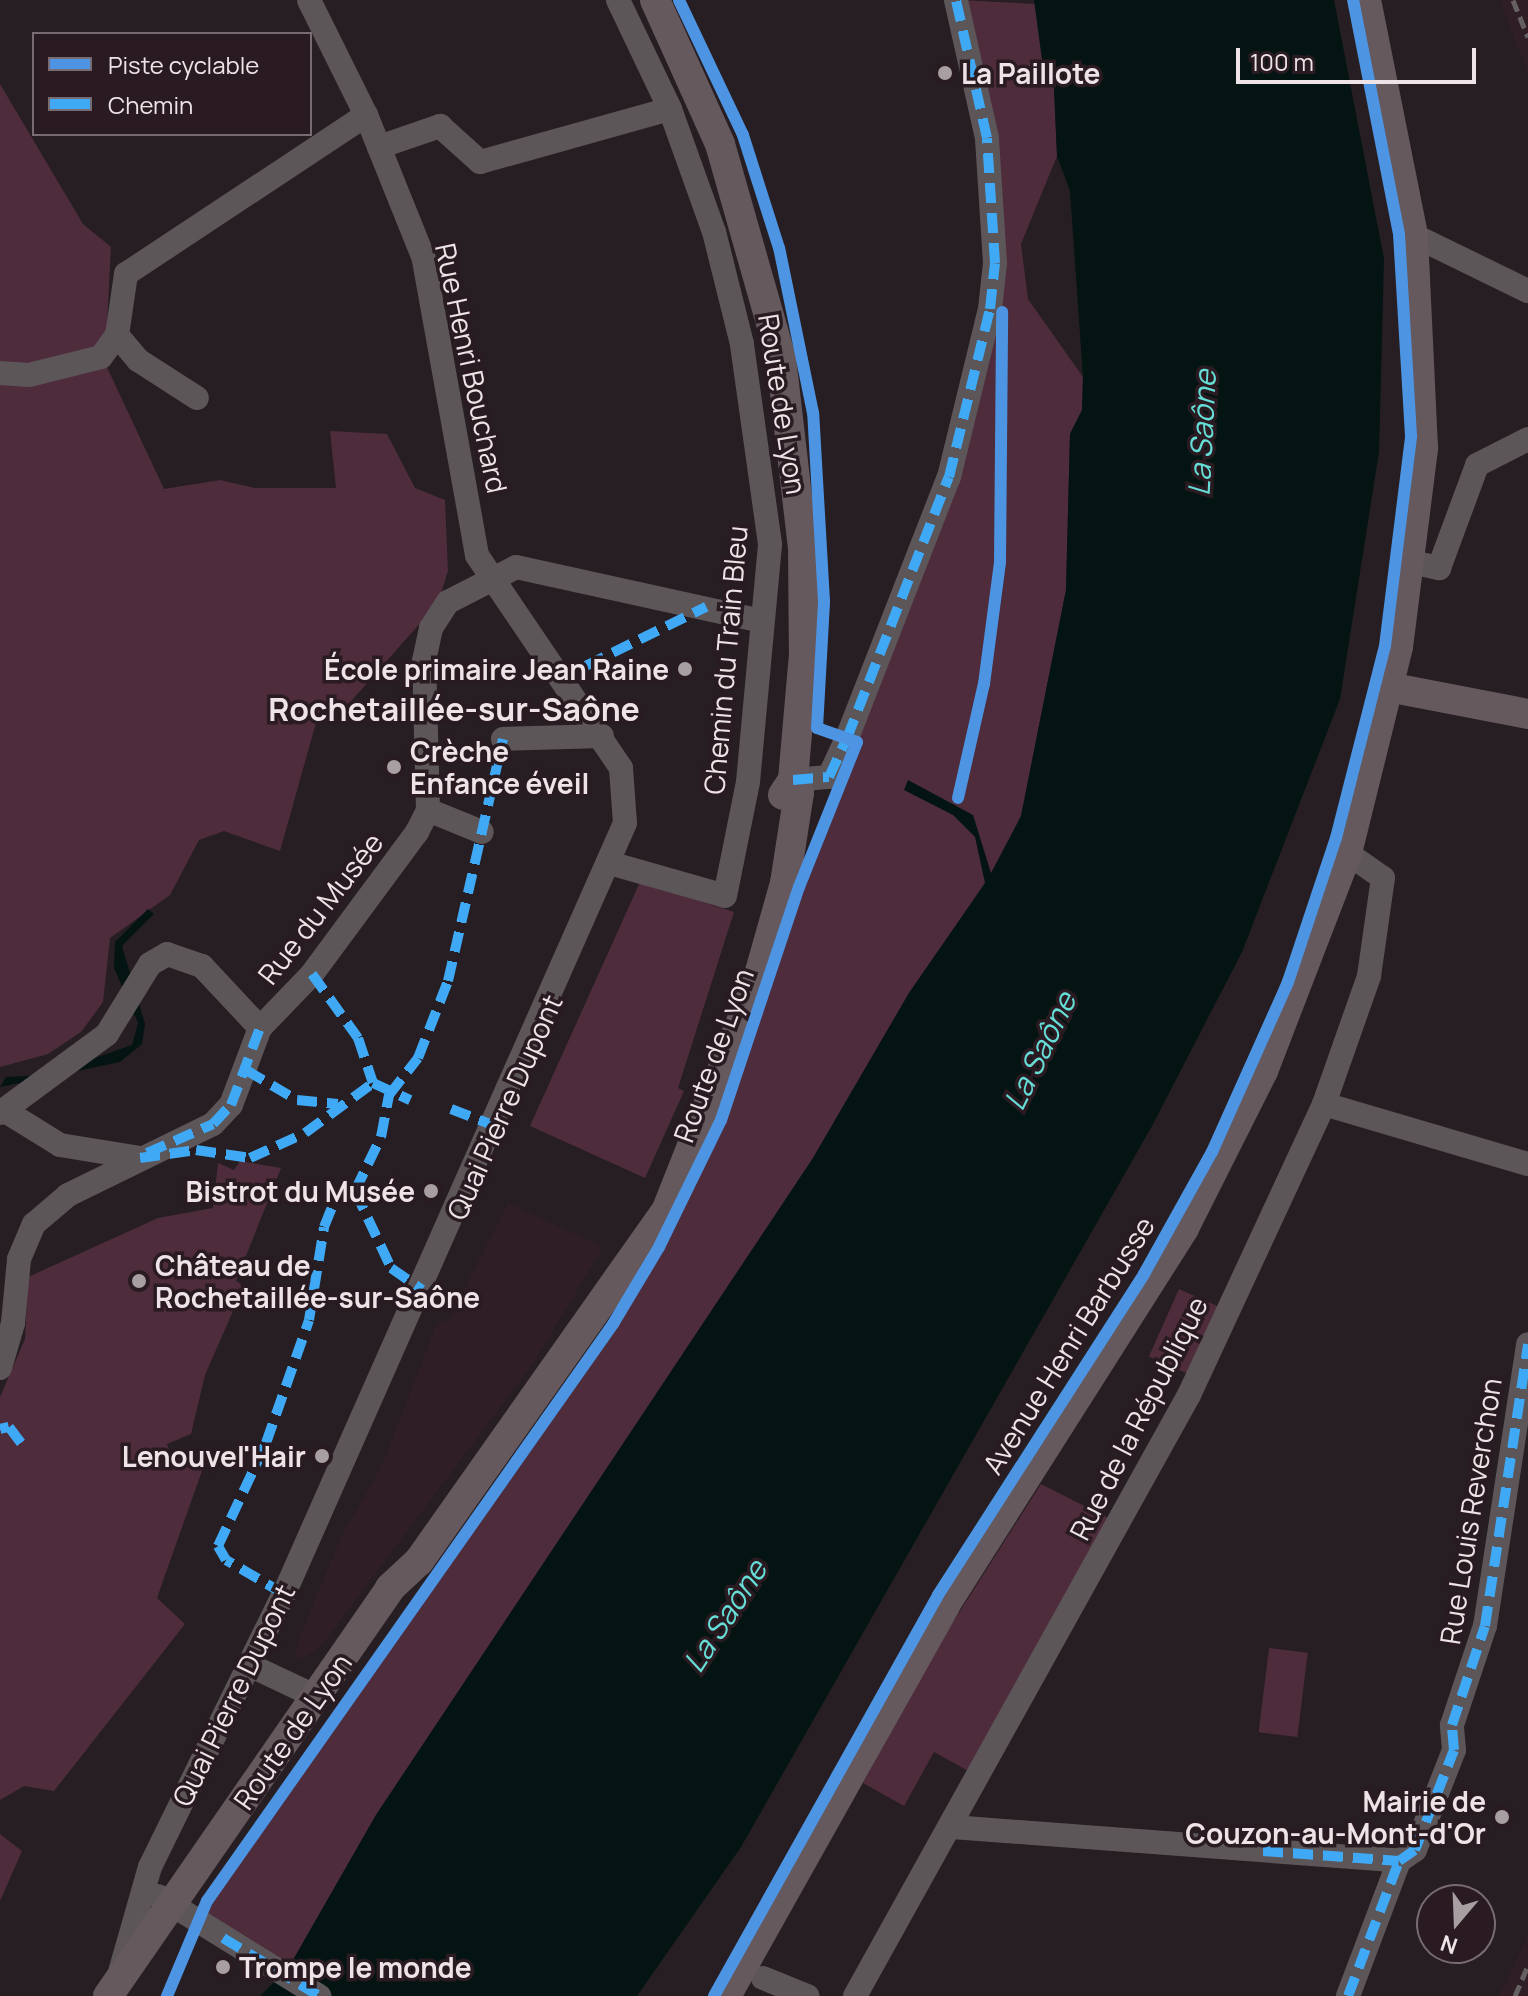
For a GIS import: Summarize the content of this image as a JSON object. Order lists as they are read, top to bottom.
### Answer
{
  "streets": {
    "main road": ["Route de Lyon", "Quai Pierre Dupont"],
    "street": [
      "Rue Henri Bouchard",
      "Chemin du Train Bleu",
      "Rue du Musée",
      "Rue de la République",
      "Rue Louis Reverchon"
    ],
    "cycle path": ["Avenue Henri Barbusse"]
  },
  "crossings": [
    ["Rue Henri Bouchard", "Quai Pierre Dupont"],
    ["Route de Lyon", "Quai Pierre Dupont"],
    ["Chemin du Train Bleu", "Quai Pierre Dupont"]
  ],
  "districts": ["Rochetaillée-sur-Saône"],
  "water": ["La Saône"],
  "places": [
    "La Paillote",
    "École primaire Jean Raine",
    "Crèche Enfance éveil",
    "Bistrot du Musée",
    "Château de Rochetaillée-sur-Saône",
    "Lenouvel'Hair",
    "Mairie de Couzon-au-Mont-d'Or",
    "Trompe le monde"
  ],
  "legend": ["Piste cyclable", "Chemin"],
  "scale_bar": "100 m",
  "north": "bottom"
}
